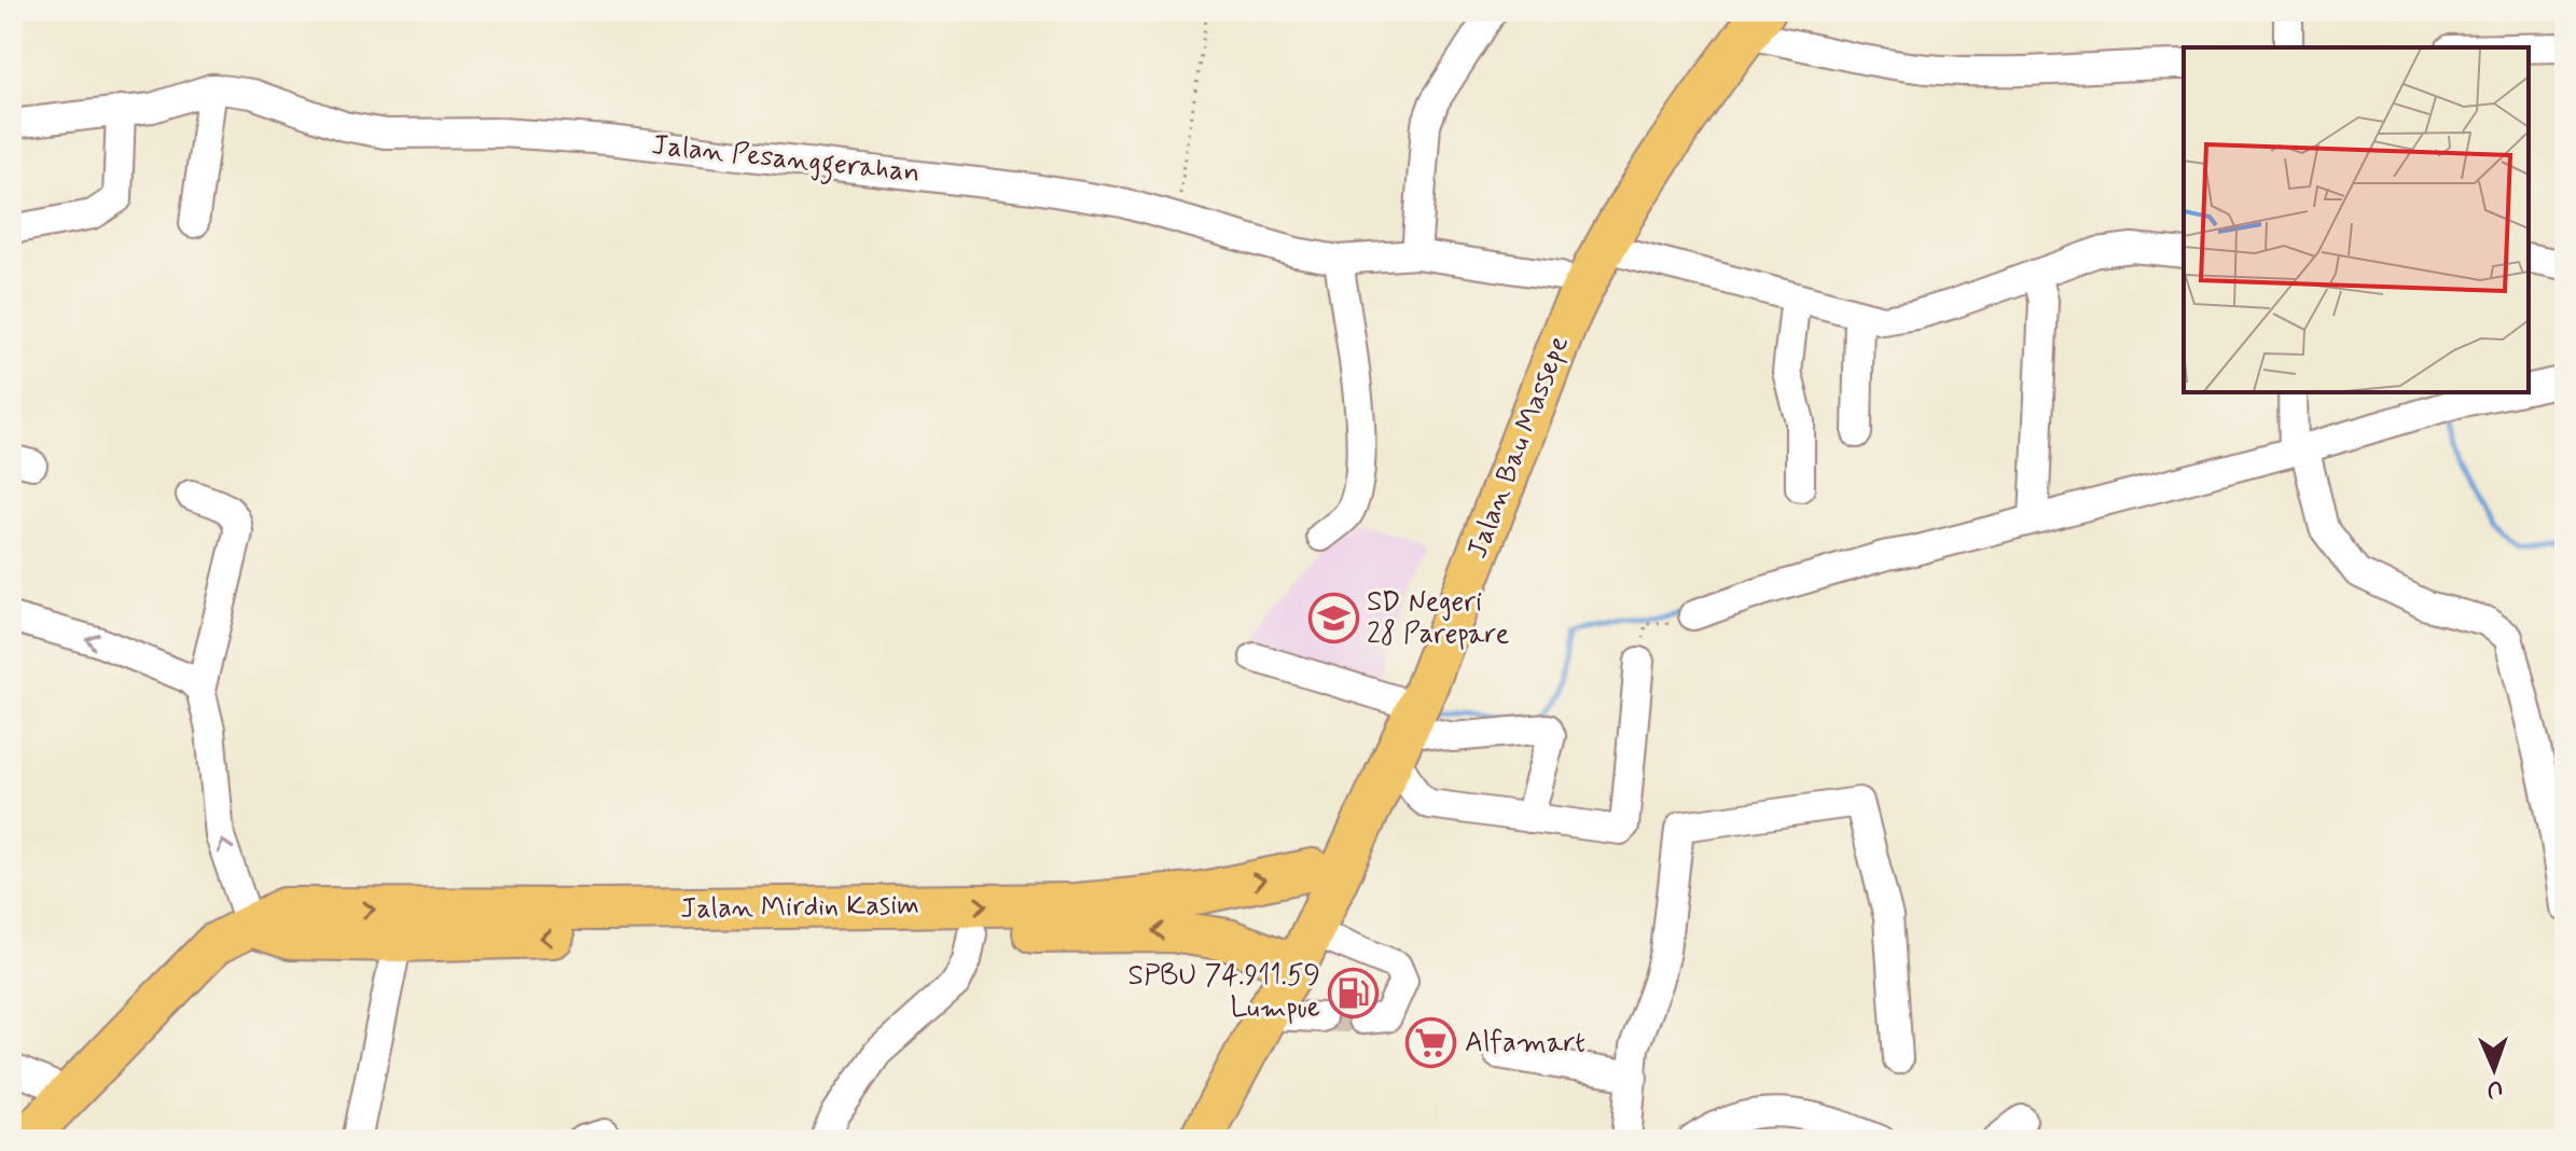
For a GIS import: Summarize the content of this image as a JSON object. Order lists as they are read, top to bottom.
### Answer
{
  "streets": {
    "highway": ["Jalan Bau Massepe", "Jalan Mirdin Kasim"],
    "street": ["Jalan Pesanggerahan"]
  },
  "crossings": [
    ["Jalan Pesanggerahan", "Jalan Bau Massepe"],
    ["Jalan Bau Massepe", "Jalan Mirdin Kasim"]
  ],
  "places": {
    "school or university": ["SD Negeri 28 Parepare"],
    "fuel station": ["SPBU 74.911.59 Lumpue"],
    "supermarket": ["Alfamart"]
  },
  "north": "bottom"
}
